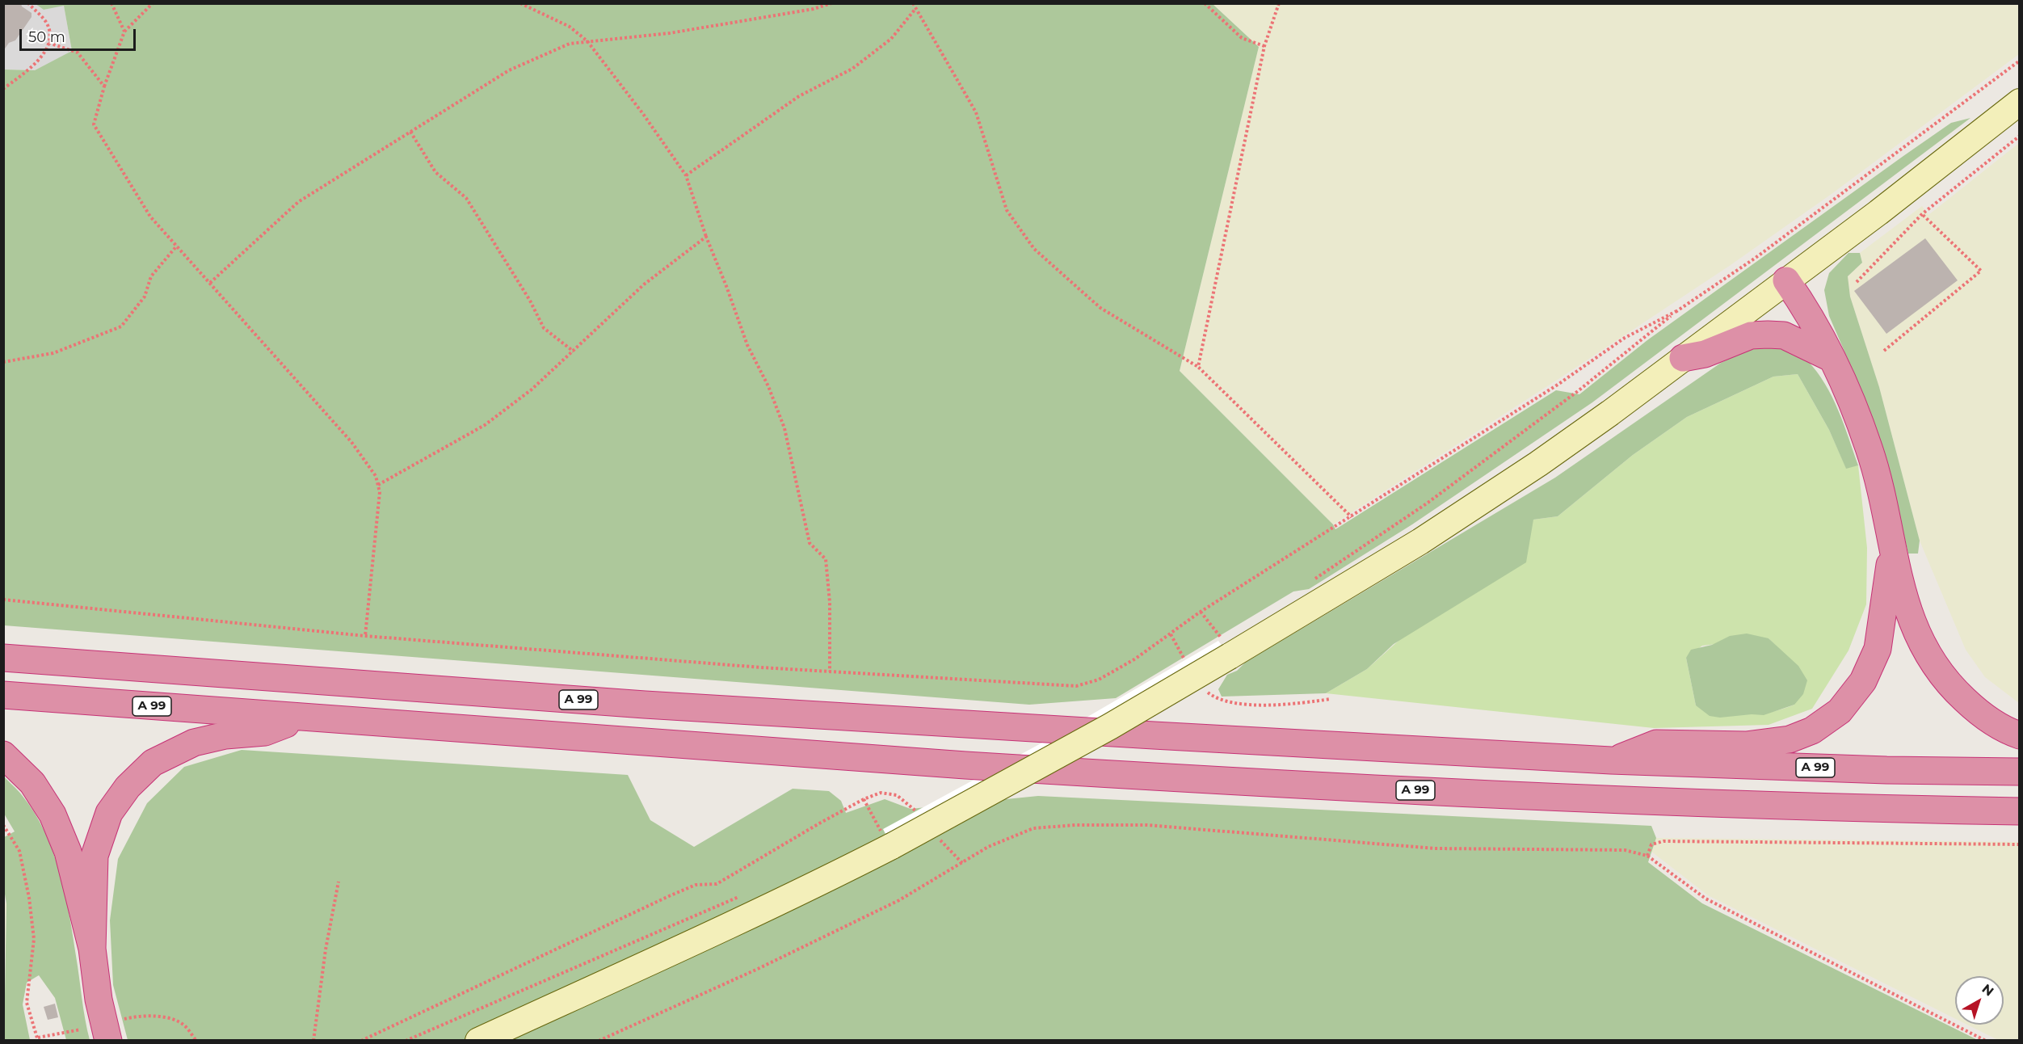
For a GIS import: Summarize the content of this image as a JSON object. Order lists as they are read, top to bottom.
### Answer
{
  "streets": {
    "highway": ["A 99"]
  },
  "scale_bar": "50 m",
  "north": "top right"
}
